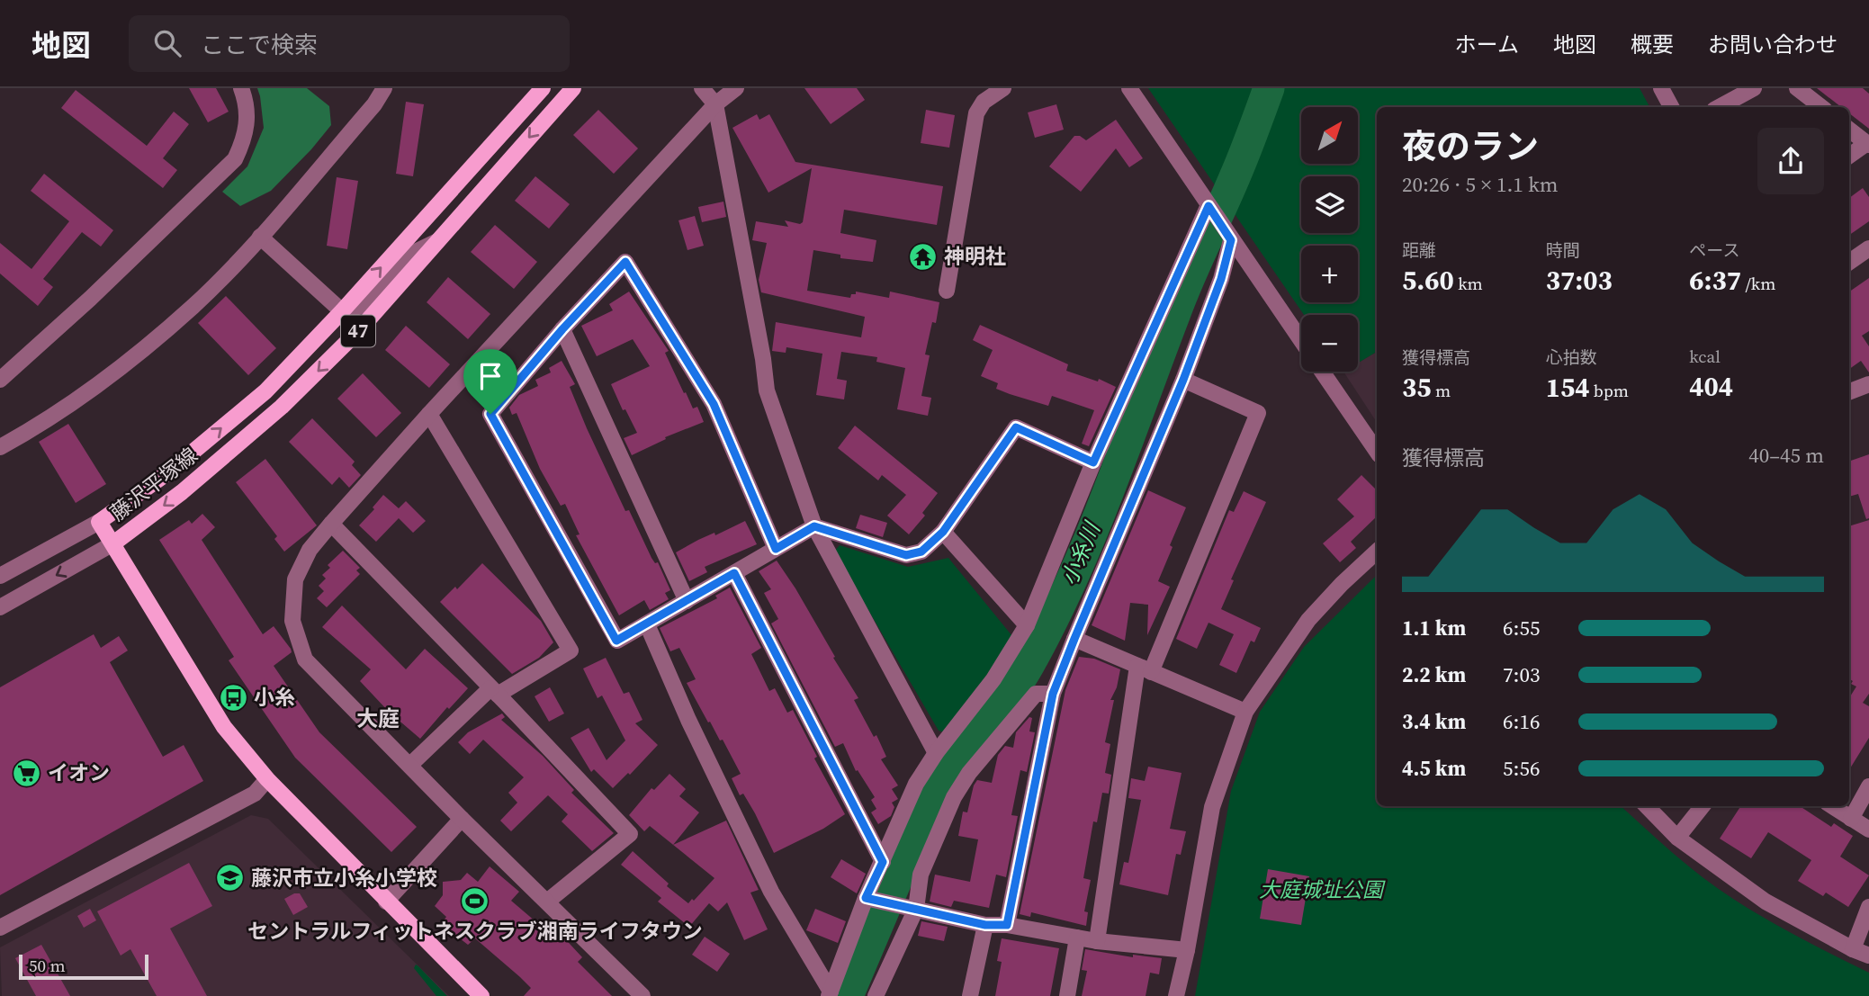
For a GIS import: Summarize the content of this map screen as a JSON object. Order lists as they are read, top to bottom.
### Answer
{
  "streets": {
    "main road": ["47", "藤沢平塚線"]
  },
  "districts": ["大庭"],
  "water": ["小糸川"],
  "parks": ["大庭城址公園"],
  "places": {
    "temple": ["神明社"],
    "bus stop": ["小糸"],
    "supermarket": ["イオン"],
    "school or university": ["藤沢市立小糸小学校"],
    "sports": ["セントラルフィットネスクラブ湘南ライフタウン"]
  },
  "scale_bar": "50 m",
  "north": "top right",
  "page": {
    "header": "地図",
    "search": "ここで検索",
    "nav": [
      "ホーム",
      "地図",
      "概要",
      "お問い合わせ"
    ],
    "map_buttons": ["+", "−"],
    "heading": ["夜のラン", "20:26 · 5 × 1.1 km"],
    "stats": [
      ["距離", "5.60 km"],
      ["時間", "37:03"],
      ["ペース", "6:37 /km"],
      ["獲得標高", "35 m"],
      ["心拍数", "154 bpm"],
      ["kcal", "404"]
    ],
    "chart": ["獲得標高", "40–45 m"],
    "list": [
      {
        "name": "1.1 km",
        "note": "6:55"
      },
      {
        "name": "2.2 km",
        "note": "7:03"
      },
      {
        "name": "3.4 km",
        "note": "6:16"
      },
      {
        "name": "4.5 km",
        "note": "5:56"
      }
    ],
    "scale": "50 m"
  }
}
